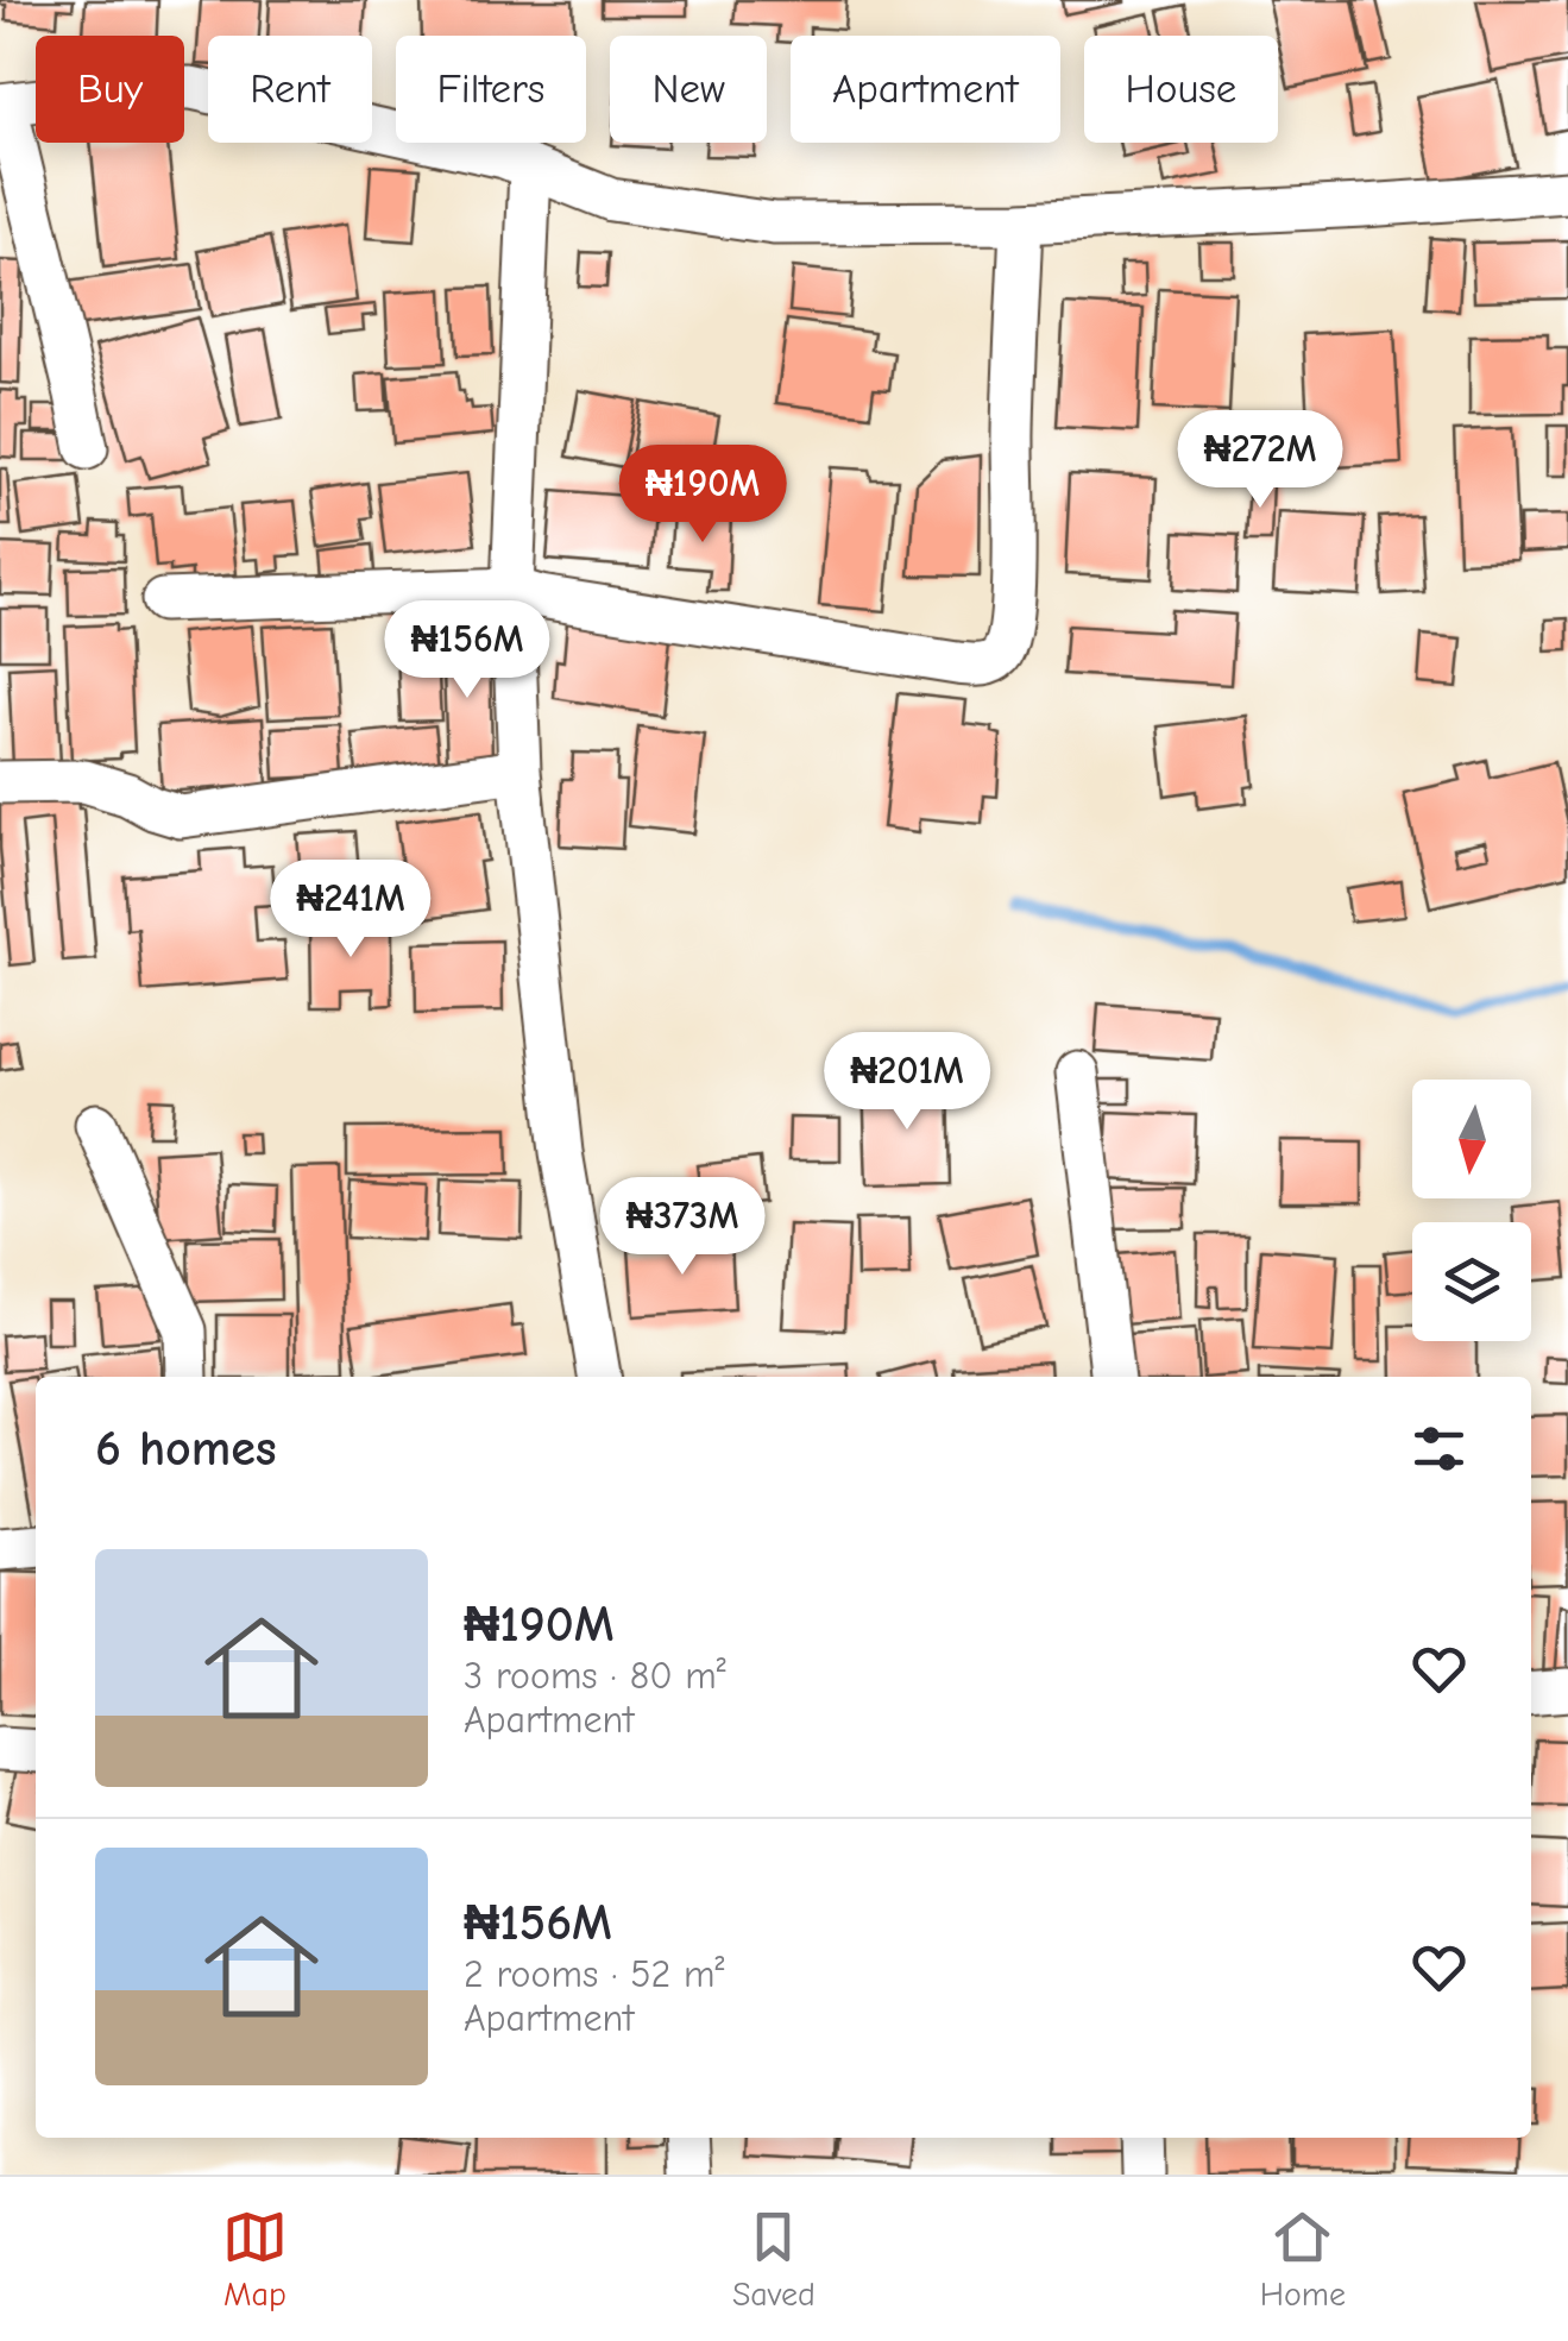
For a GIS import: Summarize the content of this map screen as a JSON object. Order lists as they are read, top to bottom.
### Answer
{
  "north": "bottom",
  "page": {
    "chip": [
      "Buy",
      "Rent",
      "Filters",
      "New",
      "Apartment",
      "House"
    ],
    "price": [
      "₦272M",
      "₦190M",
      "₦156M",
      "₦241M",
      "₦201M",
      "₦373M"
    ],
    "heading": "6 homes",
    "list": [
      {
        "name": "₦190M",
        "note": "3 rooms · 80 m² · Apartment"
      },
      {
        "name": "₦156M",
        "note": "2 rooms · 52 m² · Apartment"
      }
    ],
    "tabs": ["Map", "Saved", "Home"]
  }
}
